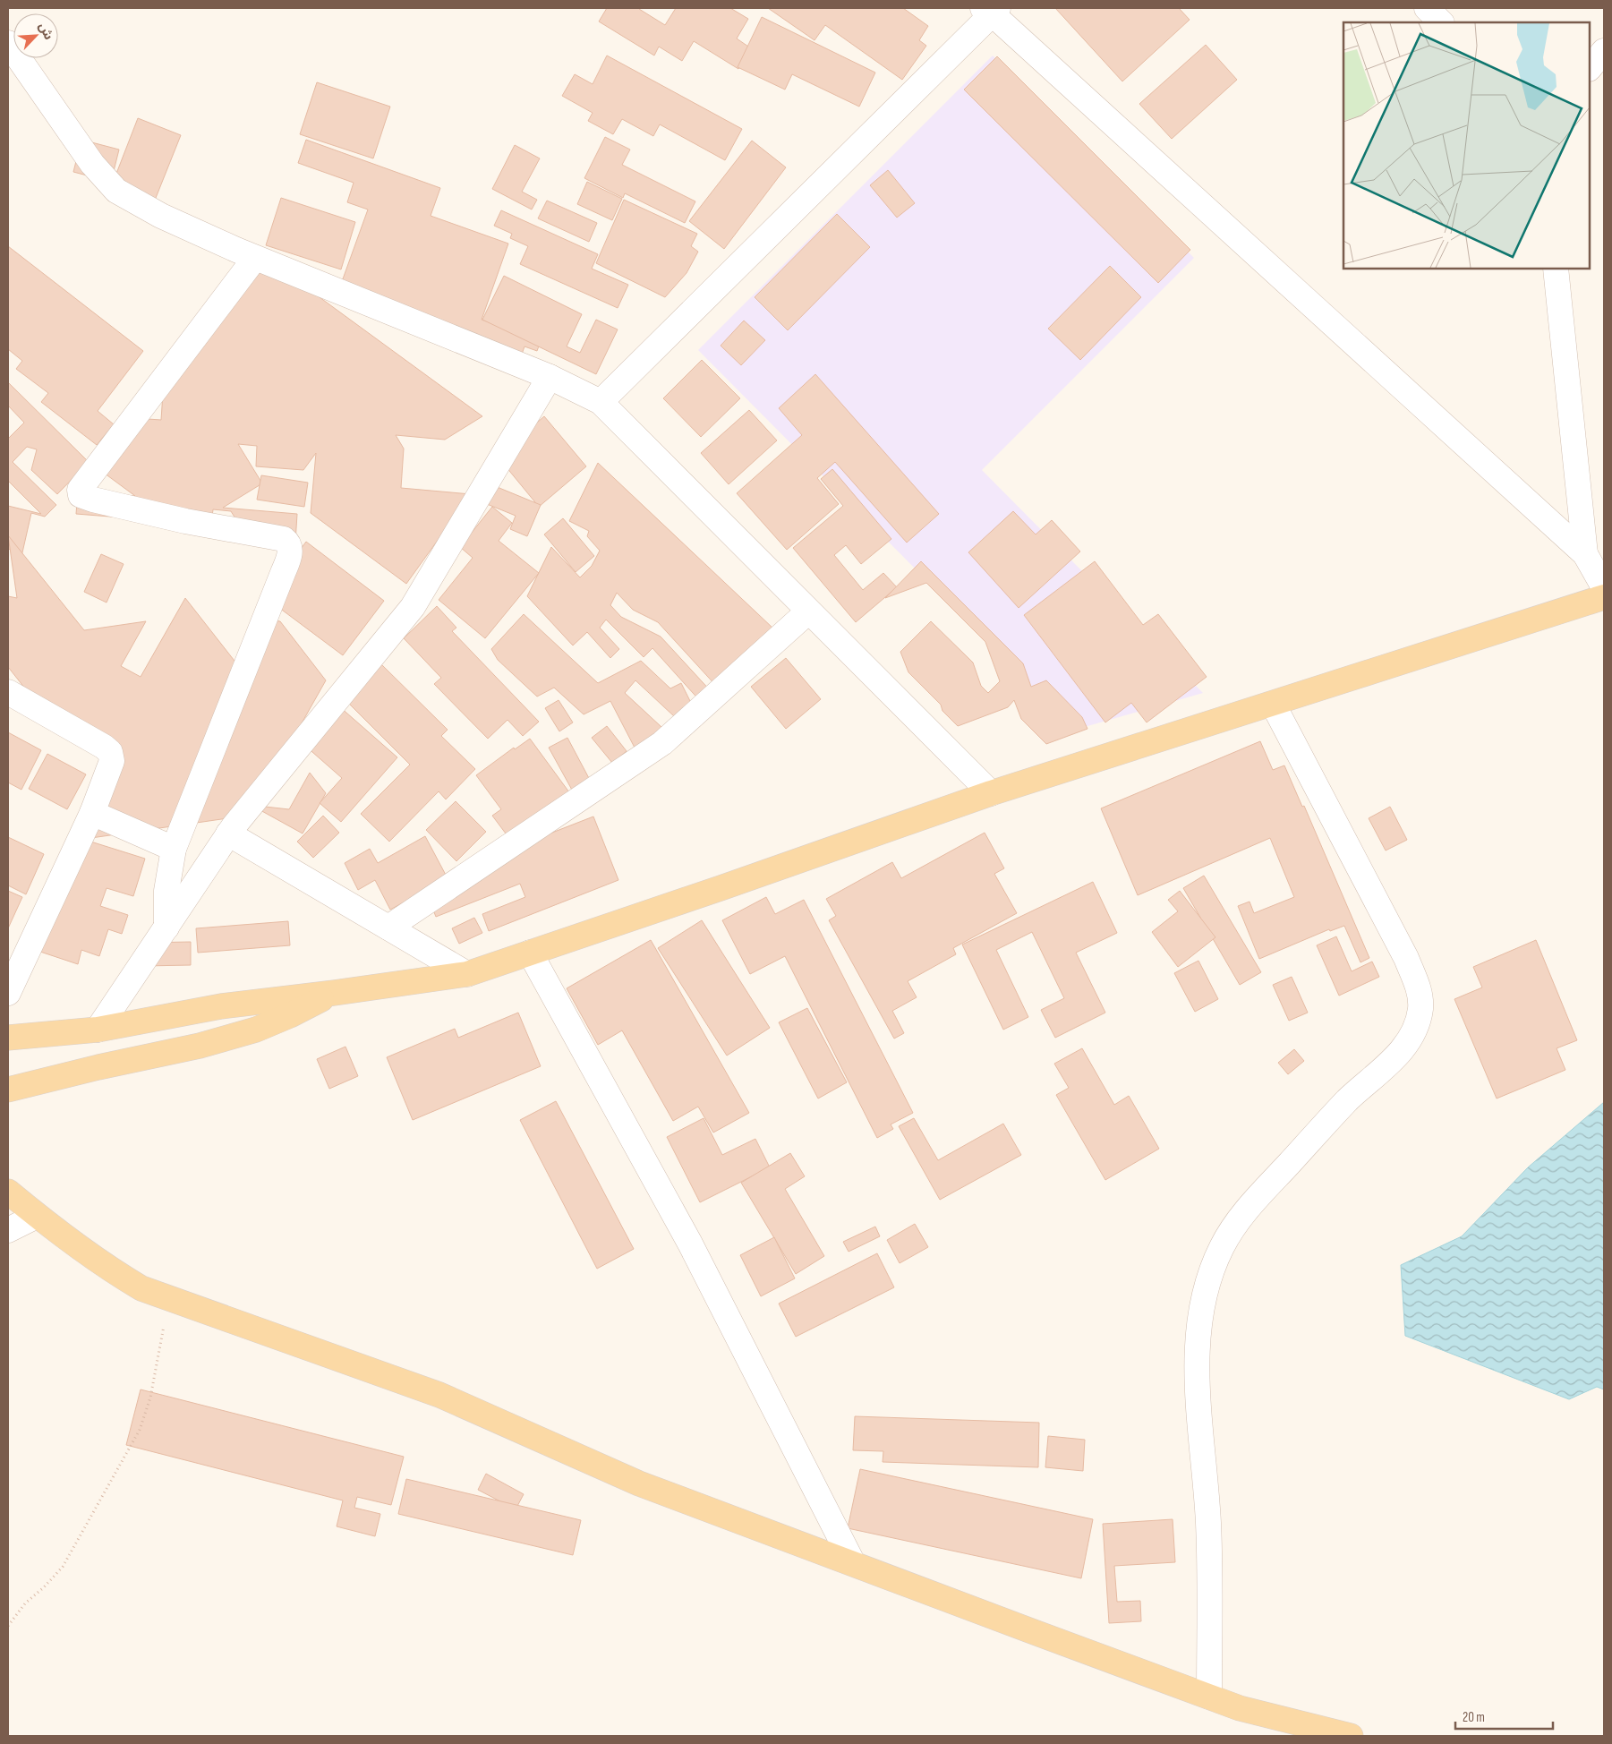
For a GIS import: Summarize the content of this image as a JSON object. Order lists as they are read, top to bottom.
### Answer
{
  "scale_bar": "20 m",
  "north": "top right"
}
